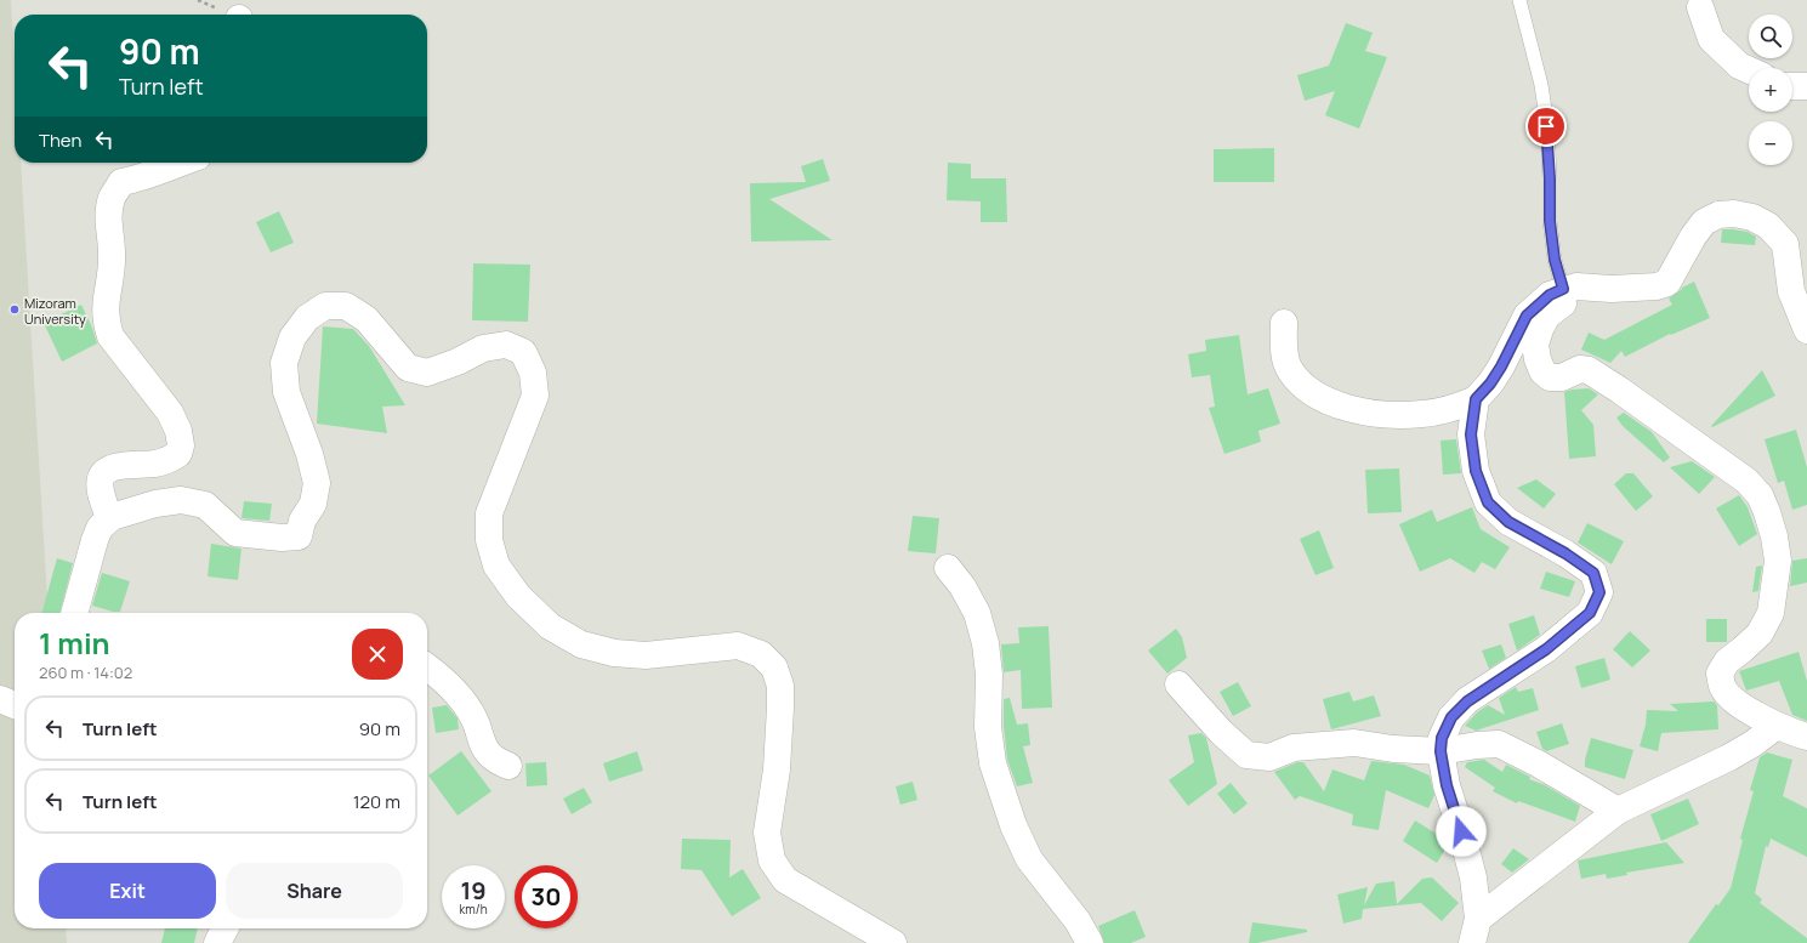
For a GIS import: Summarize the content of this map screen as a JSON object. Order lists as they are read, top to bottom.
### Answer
{
  "places": ["Mizoram University"],
  "page": {
    "map_buttons": ["+", "−"],
    "turn": ["90 m", "Turn left"],
    "then": "Then",
    "heading": ["1 min", "260 m · 14:02"],
    "list": [
      {
        "name": "Turn left",
        "value": "90 m"
      },
      {
        "name": "Turn left",
        "value": "120 m"
      }
    ],
    "buttons": ["Exit", "Share"],
    "speed": "19 km/h",
    "limit": "30"
  }
}
